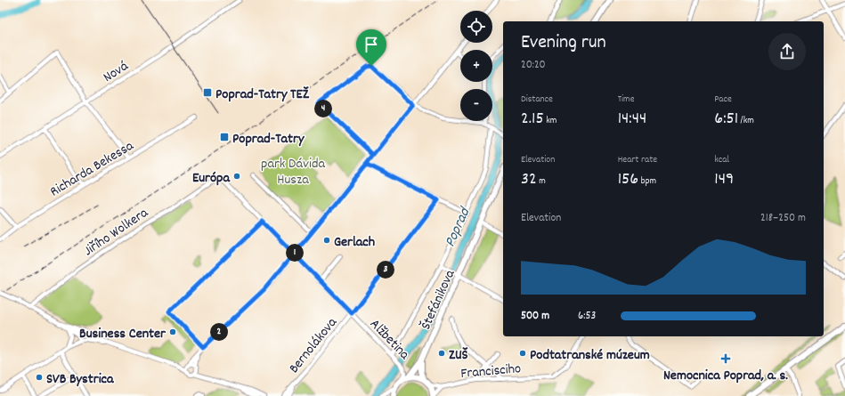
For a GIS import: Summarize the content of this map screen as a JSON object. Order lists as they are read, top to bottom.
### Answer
{
  "streets": {
    "main road": ["Štefánikova"],
    "street": [
      "Nová",
      "Richarda Bekessa",
      "Jiřího Wolkera",
      "Alžbetina",
      "Bernolákova",
      "Francisciho"
    ]
  },
  "crossings": [
    ["Jiřího Wolkera", "Alžbetina"],
    ["Alžbetina", "Bernolákova"]
  ],
  "water": ["Poprad"],
  "parks": ["park Dávida Husza"],
  "places": {
    "transit": ["Poprad-Tatry TEŽ", "Poprad-Tatry"],
    "other": [
      "Európa",
      "Gerlach",
      "Business Center",
      "ZUŠ",
      "Podtatranské múzeum",
      "SVB Bystrica"
    ],
    "health": ["Nemocnica Poprad, a. s."]
  },
  "page": {
    "map_buttons": ["+", "−"],
    "heading": ["Evening run", "20:20"],
    "stats": [
      ["Distance", "2.15 km"],
      ["Time", "14:44"],
      ["Pace", "6:51 /km"],
      ["Elevation", "32 m"],
      ["Heart rate", "156 bpm"],
      ["kcal", "149"]
    ],
    "pins": [
      "4",
      "1",
      "3",
      "2"
    ],
    "chart": ["Elevation", "218–250 m"],
    "list": [
      {
        "name": "500 m",
        "note": "6:53"
      }
    ]
  }
}
